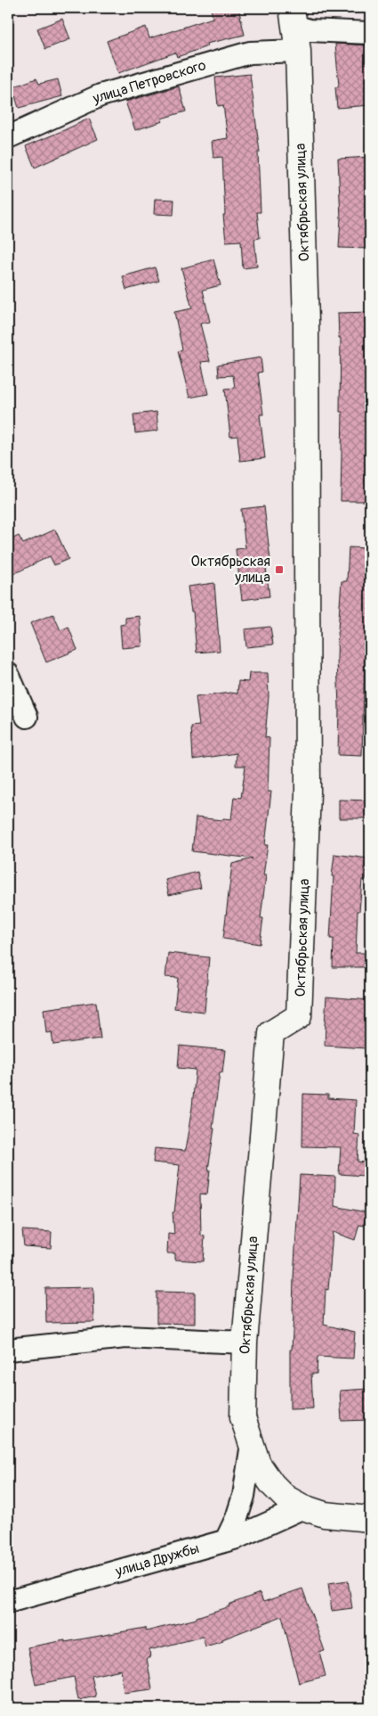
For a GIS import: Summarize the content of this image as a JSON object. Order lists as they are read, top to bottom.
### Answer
{
  "streets": {
    "main road": ["Октябрьская улица"],
    "street": ["улица Петровского", "улица Дружбы"]
  },
  "crossings": [
    ["улица Петровского", "Октябрьская улица"],
    ["Октябрьская улица", "улица Дружбы"]
  ],
  "places": {
    "transit": ["Октябрьская улица"]
  }
}
